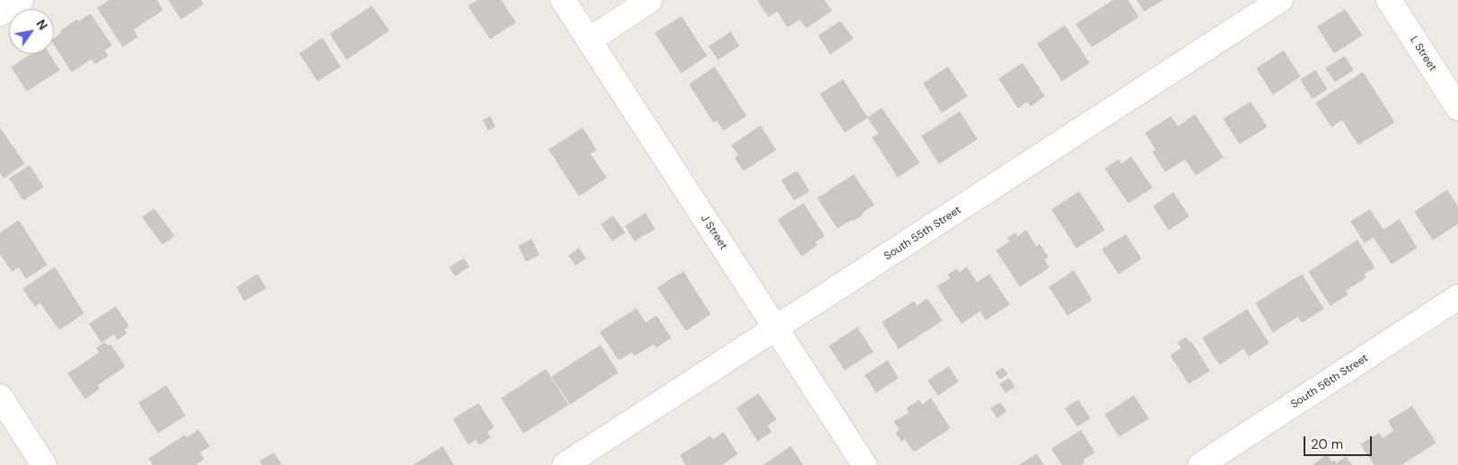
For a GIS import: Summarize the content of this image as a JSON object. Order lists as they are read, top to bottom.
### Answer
{
  "streets": {
    "street": [
      "L Street",
      "J Street",
      "South 55th Street",
      "South 56th Street"
    ]
  },
  "crossings": [
    ["J Street", "South 55th Street"]
  ],
  "scale_bar": "20 m",
  "north": "top right"
}
